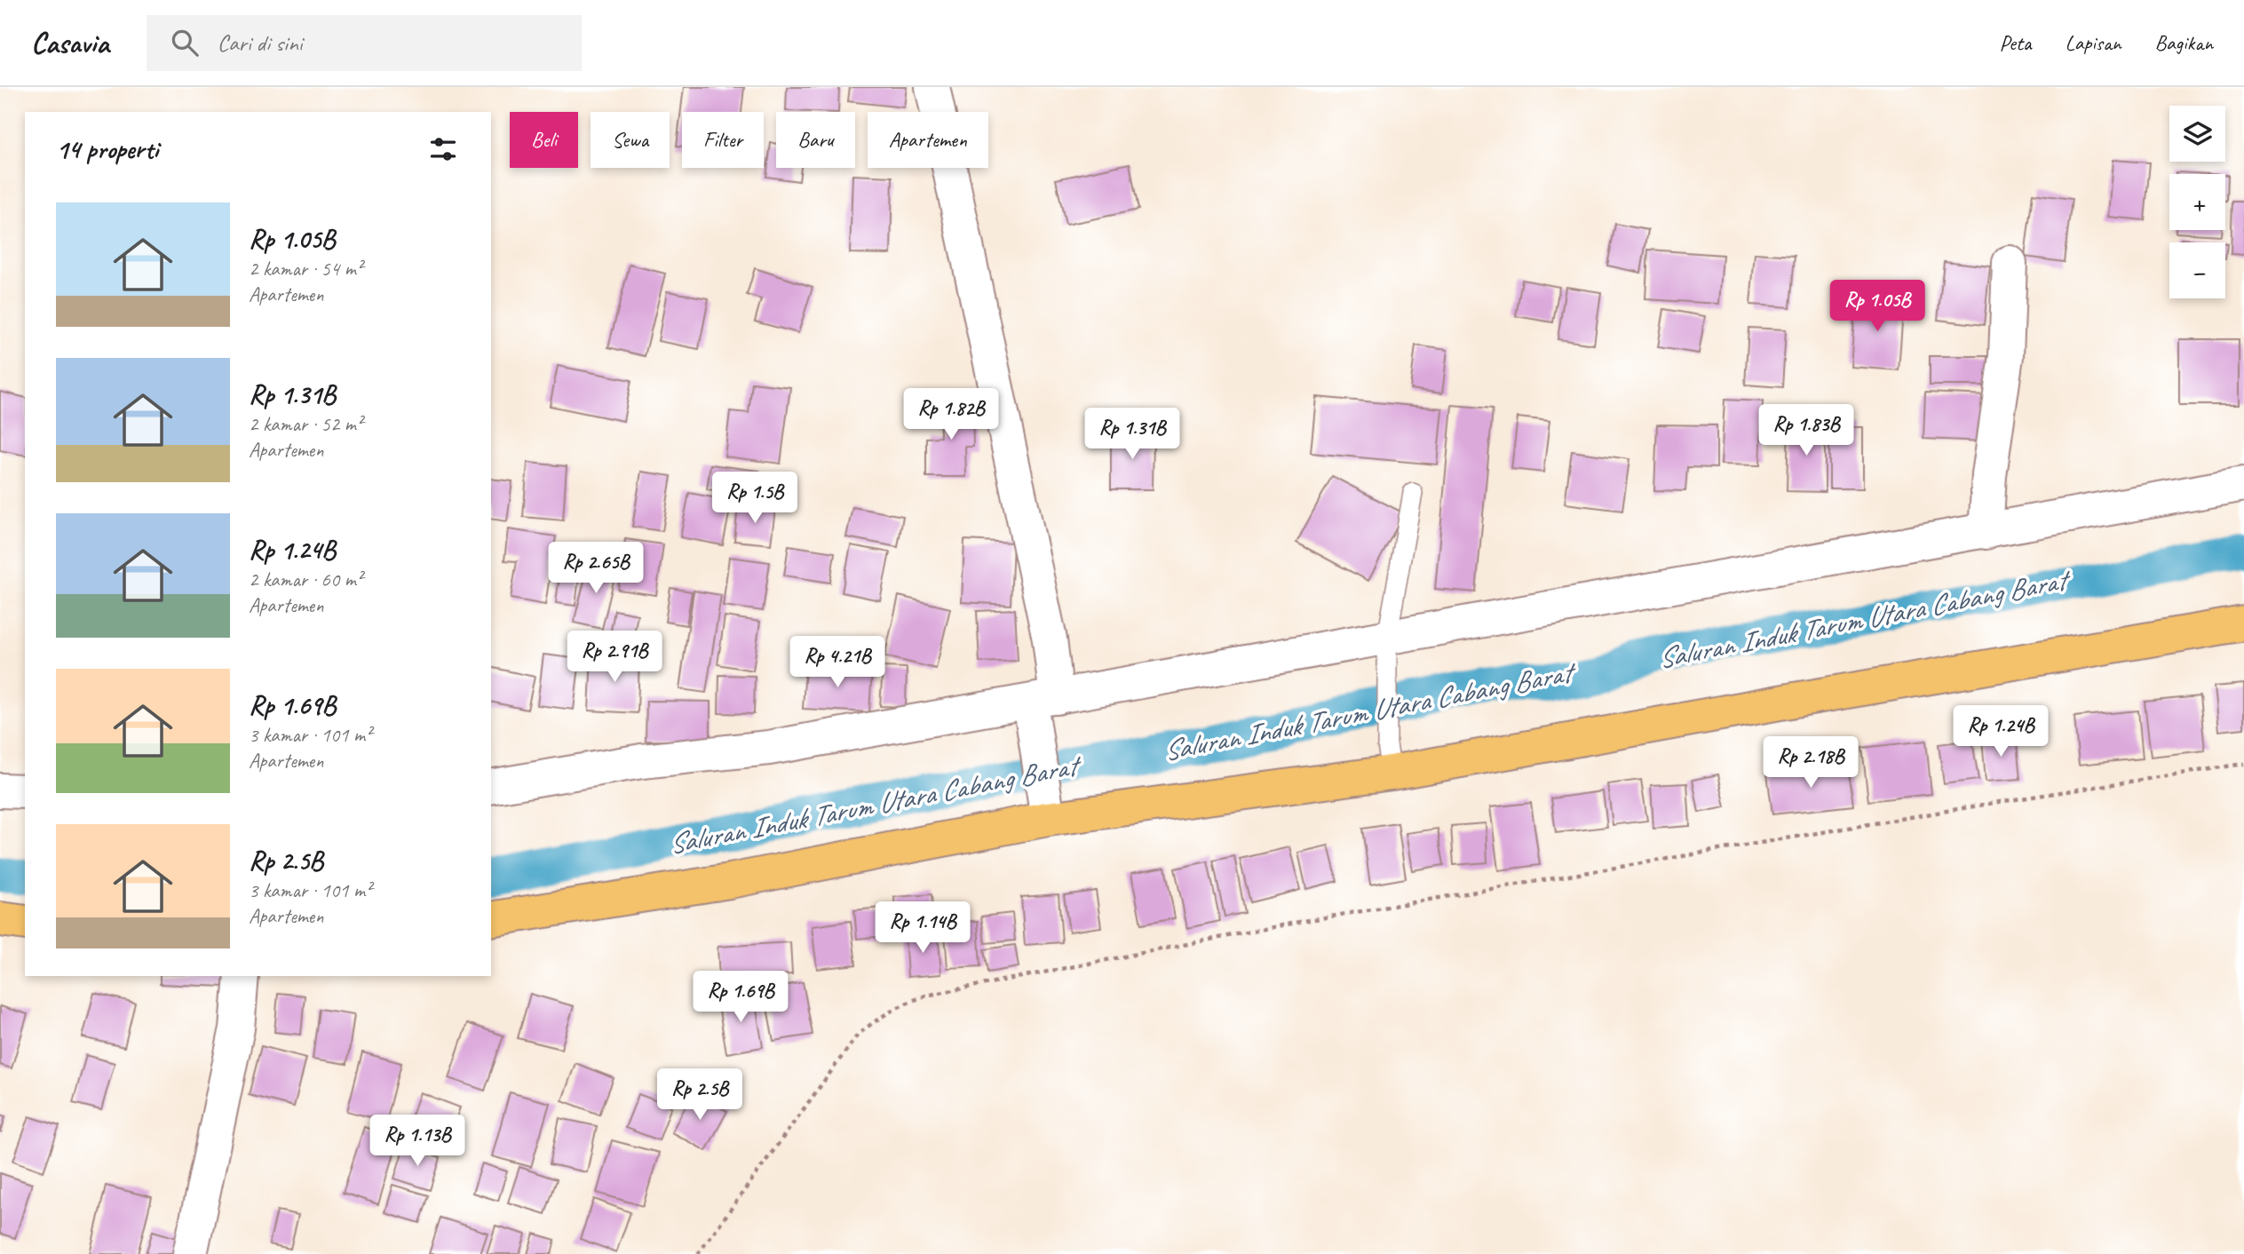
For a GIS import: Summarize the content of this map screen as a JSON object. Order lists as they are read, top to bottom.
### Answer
{
  "water": ["Saluran Induk Tarum Utara Cabang Barat"],
  "page": {
    "header": "Casavia",
    "search": "Cari di sini",
    "nav": ["Peta", "Lapisan", "Bagikan"],
    "map_buttons": ["+", "−"],
    "chip": [
      "Beli",
      "Sewa",
      "Filter",
      "Baru",
      "Apartemen"
    ],
    "heading": "14 properti",
    "list": [
      {
        "name": "Rp 1.05B",
        "note": "2 kamar · 54 m² · Apartemen"
      },
      {
        "name": "Rp 1.31B",
        "note": "2 kamar · 52 m² · Apartemen"
      },
      {
        "name": "Rp 1.24B",
        "note": "2 kamar · 60 m² · Apartemen"
      },
      {
        "name": "Rp 1.69B",
        "note": "3 kamar · 101 m² · Apartemen"
      },
      {
        "name": "Rp 2.5B",
        "note": "3 kamar · 101 m² · Apartemen"
      }
    ],
    "price": [
      "Rp 1.05B",
      "Rp 1.82B",
      "Rp 1.83B",
      "Rp 1.31B",
      "Rp 1.5B",
      "Rp 2.65B",
      "Rp 2.91B",
      "Rp 4.21B",
      "Rp 1.24B",
      "Rp 2.18B",
      "Rp 1.14B",
      "Rp 1.69B",
      "Rp 2.5B",
      "Rp 1.13B"
    ]
  }
}
